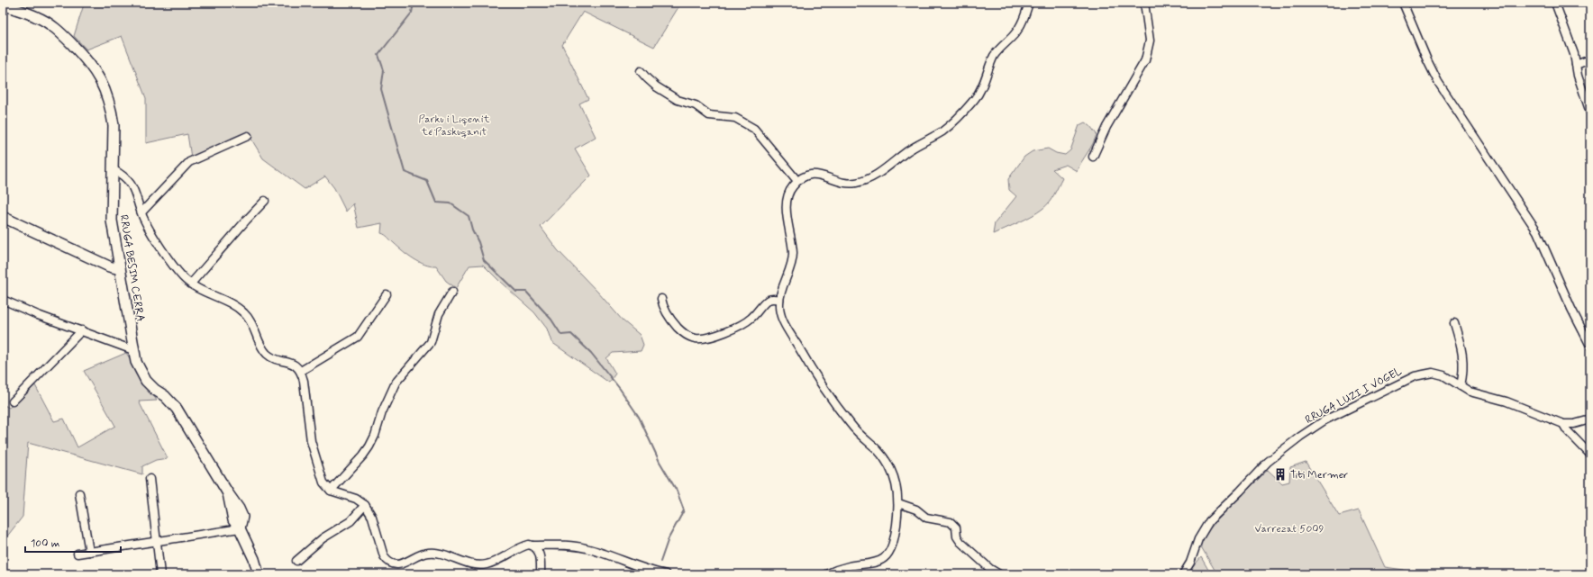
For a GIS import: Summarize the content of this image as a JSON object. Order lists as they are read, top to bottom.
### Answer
{
  "streets": {
    "street": ["RRUGA BESIM CERRA", "RRUGA LUZI I VOGEL"]
  },
  "parks": ["Parku i Liqenit të Paskuqanit", "Varrezat 5009"],
  "places": {
    "building": ["Titi Mermer"]
  },
  "scale_bar": "100 m"
}
